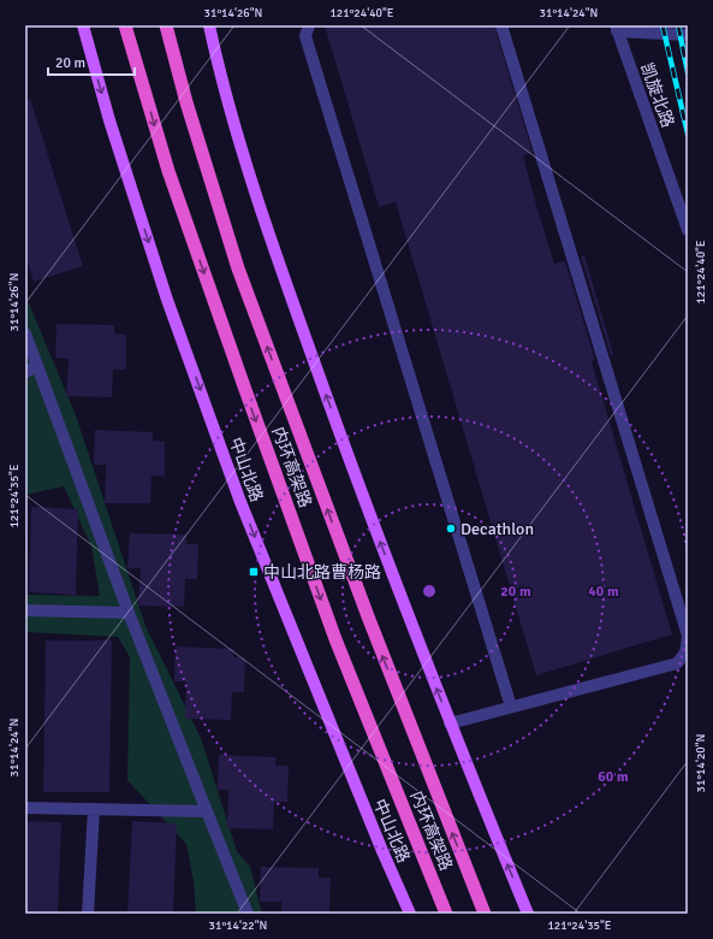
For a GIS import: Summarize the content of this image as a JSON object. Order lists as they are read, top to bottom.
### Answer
{
  "streets": {
    "highway": ["内环高架路"],
    "main road": ["中山北路"],
    "street": ["凯旋北路"]
  },
  "one_way": ["中山北路"],
  "places": {
    "other": ["Decathlon"],
    "transit": ["中山北路曹杨路"]
  },
  "scale_bar": "20 m",
  "coordinates": [
    "31°14'26\"N",
    "121°24'40\"E",
    "31°14'24\"N",
    "121°24'35\"E",
    "31°14'20\"N",
    "31°14'22\"N"
  ],
  "rings": ["20 m", "40 m", "60 m"]
}
